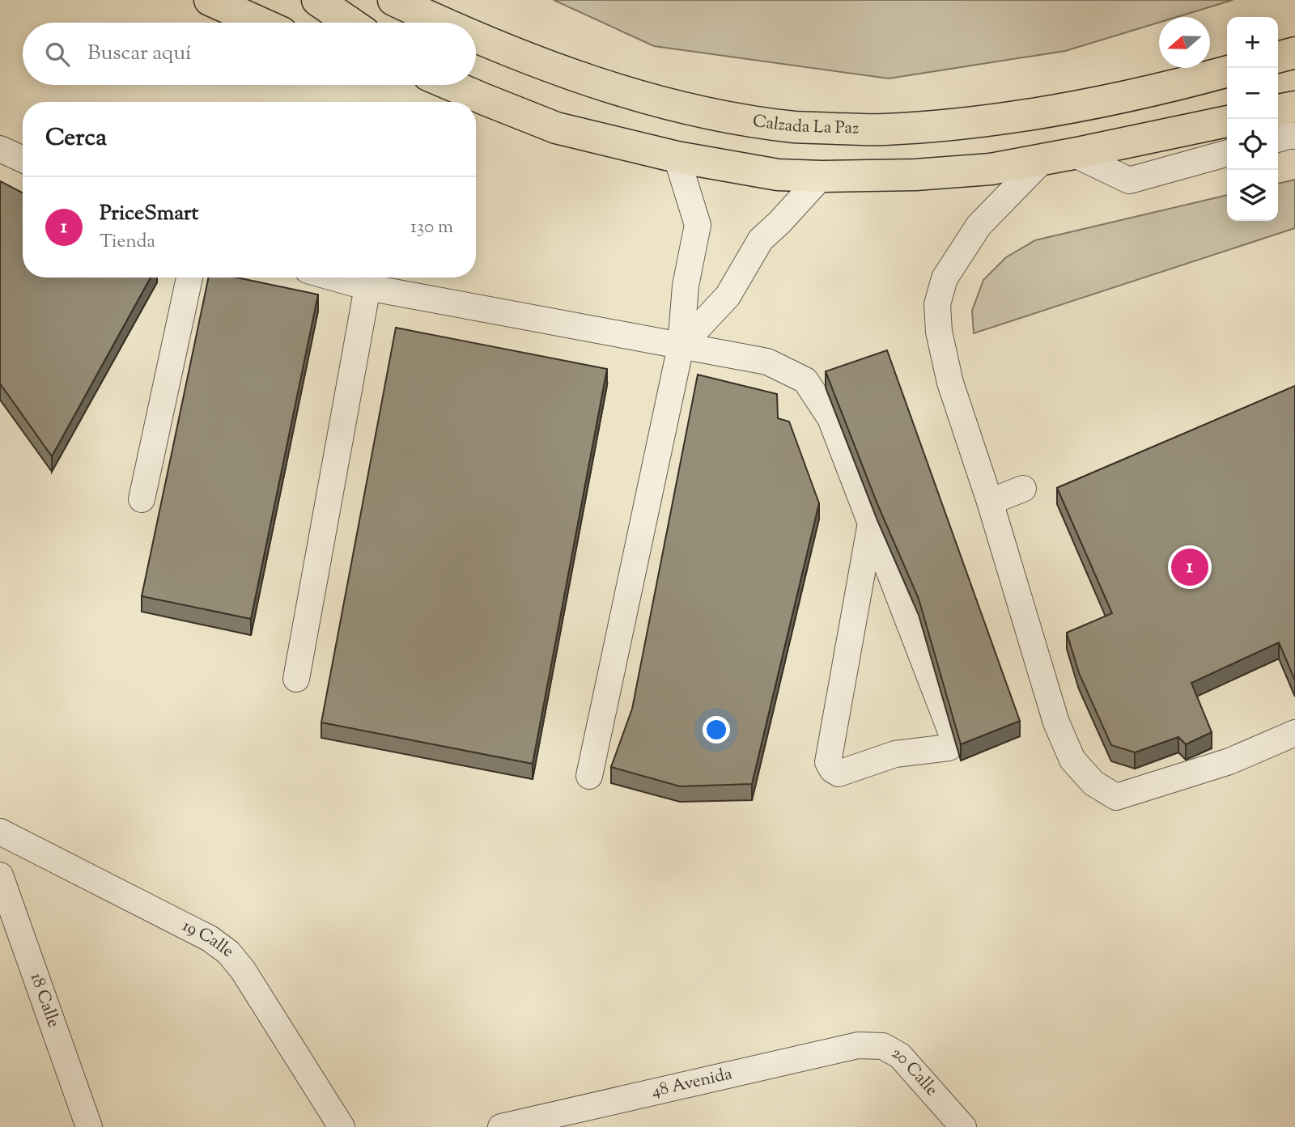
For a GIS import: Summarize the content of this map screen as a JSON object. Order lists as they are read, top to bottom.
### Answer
{
  "streets": {
    "main road": ["Calzada La Paz"],
    "street": [
      "19 Calle",
      "18 Calle",
      "20 Calle",
      "48 Avenida"
    ]
  },
  "crossings": [
    ["20 Calle", "48 Avenida"]
  ],
  "north": "left",
  "page": {
    "map_buttons": ["+", "−"],
    "search": "Buscar aquí",
    "heading": "Cerca",
    "list": [
      {
        "mark": "1",
        "name": "PriceSmart",
        "note": "Tienda",
        "value": "130 m"
      }
    ],
    "pins": "1"
  }
}
